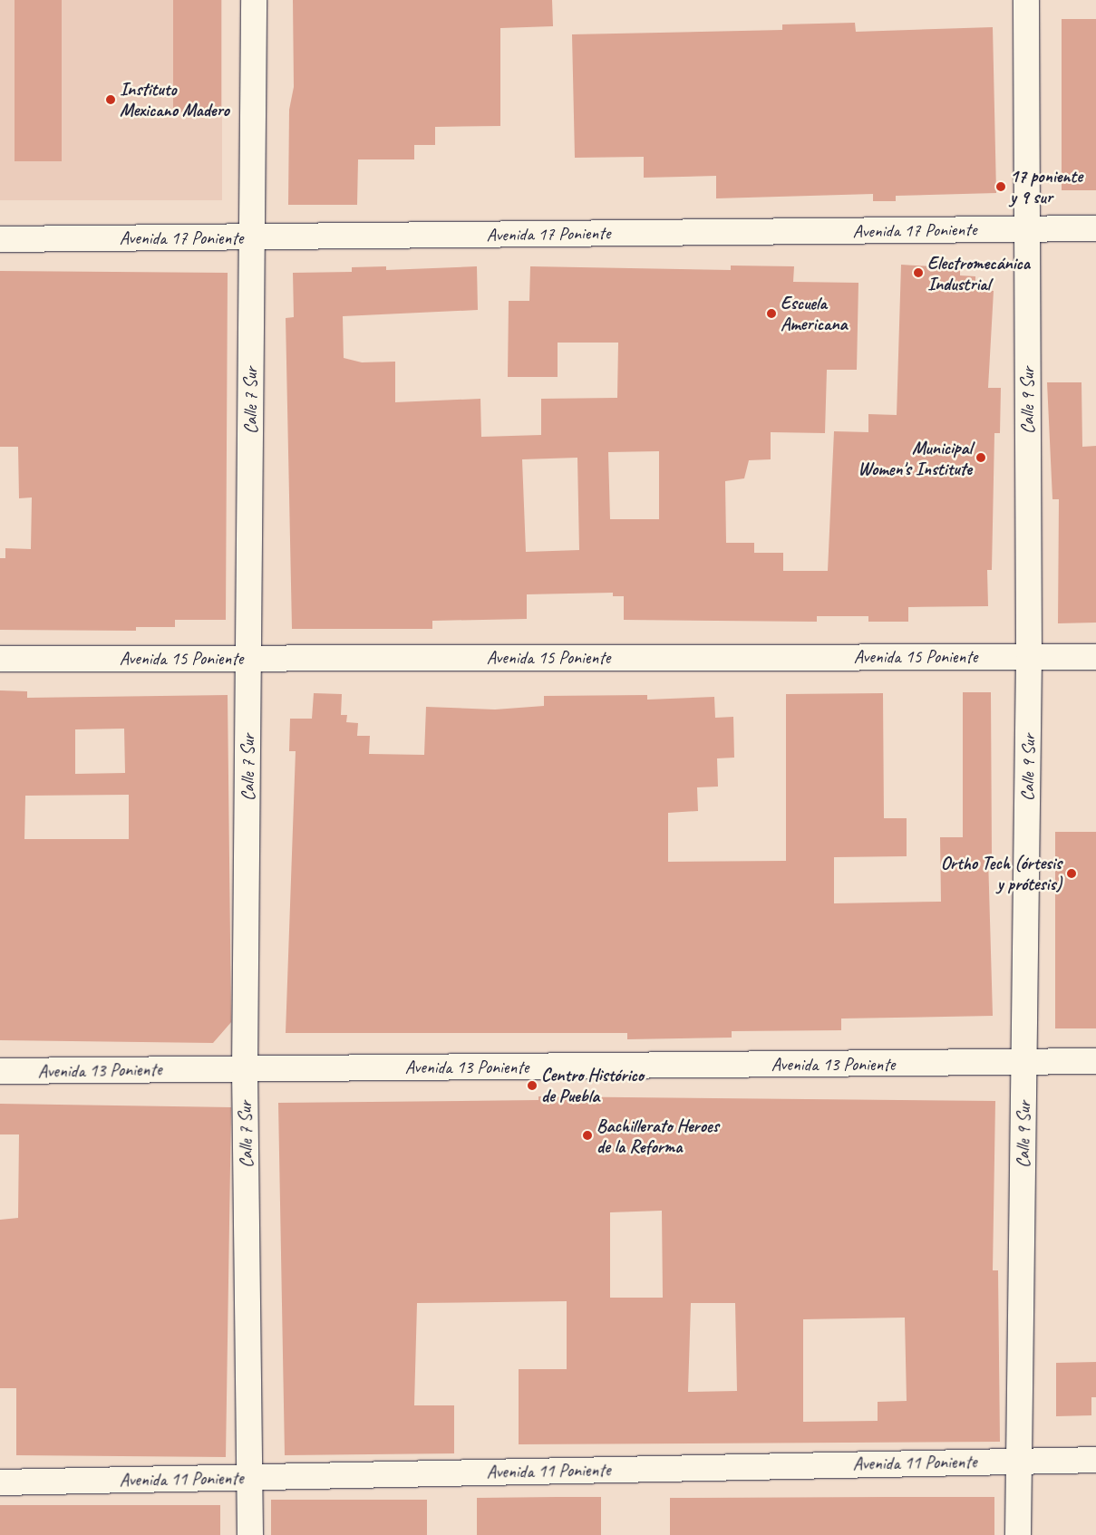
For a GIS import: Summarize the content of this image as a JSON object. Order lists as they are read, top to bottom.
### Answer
{
  "streets": {
    "street": [
      "Avenida 17 Poniente",
      "Calle 7 Sur",
      "Calle 9 Sur",
      "Avenida 15 Poniente",
      "Avenida 13 Poniente",
      "Avenida 11 Poniente"
    ]
  },
  "crossings": [
    ["Avenida 17 Poniente", "Calle 7 Sur"],
    ["Avenida 17 Poniente", "Calle 9 Sur"],
    ["Calle 7 Sur", "Avenida 15 Poniente"],
    ["Calle 7 Sur", "Avenida 13 Poniente"],
    ["Calle 7 Sur", "Avenida 11 Poniente"],
    ["Calle 9 Sur", "Avenida 15 Poniente"],
    ["Calle 9 Sur", "Avenida 13 Poniente"],
    ["Calle 9 Sur", "Avenida 11 Poniente"]
  ],
  "places": [
    "Instituto Mexicano Madero",
    "17 poniente y 9 sur",
    "Electromecánica Industrial",
    "Escuela Americana",
    "Municipal Women's Institute",
    "Ortho Tech (órtesis y prótesis)",
    "Centro Histórico de Puebla",
    "Bachillerato Heroes de la Reforma"
  ]
}
